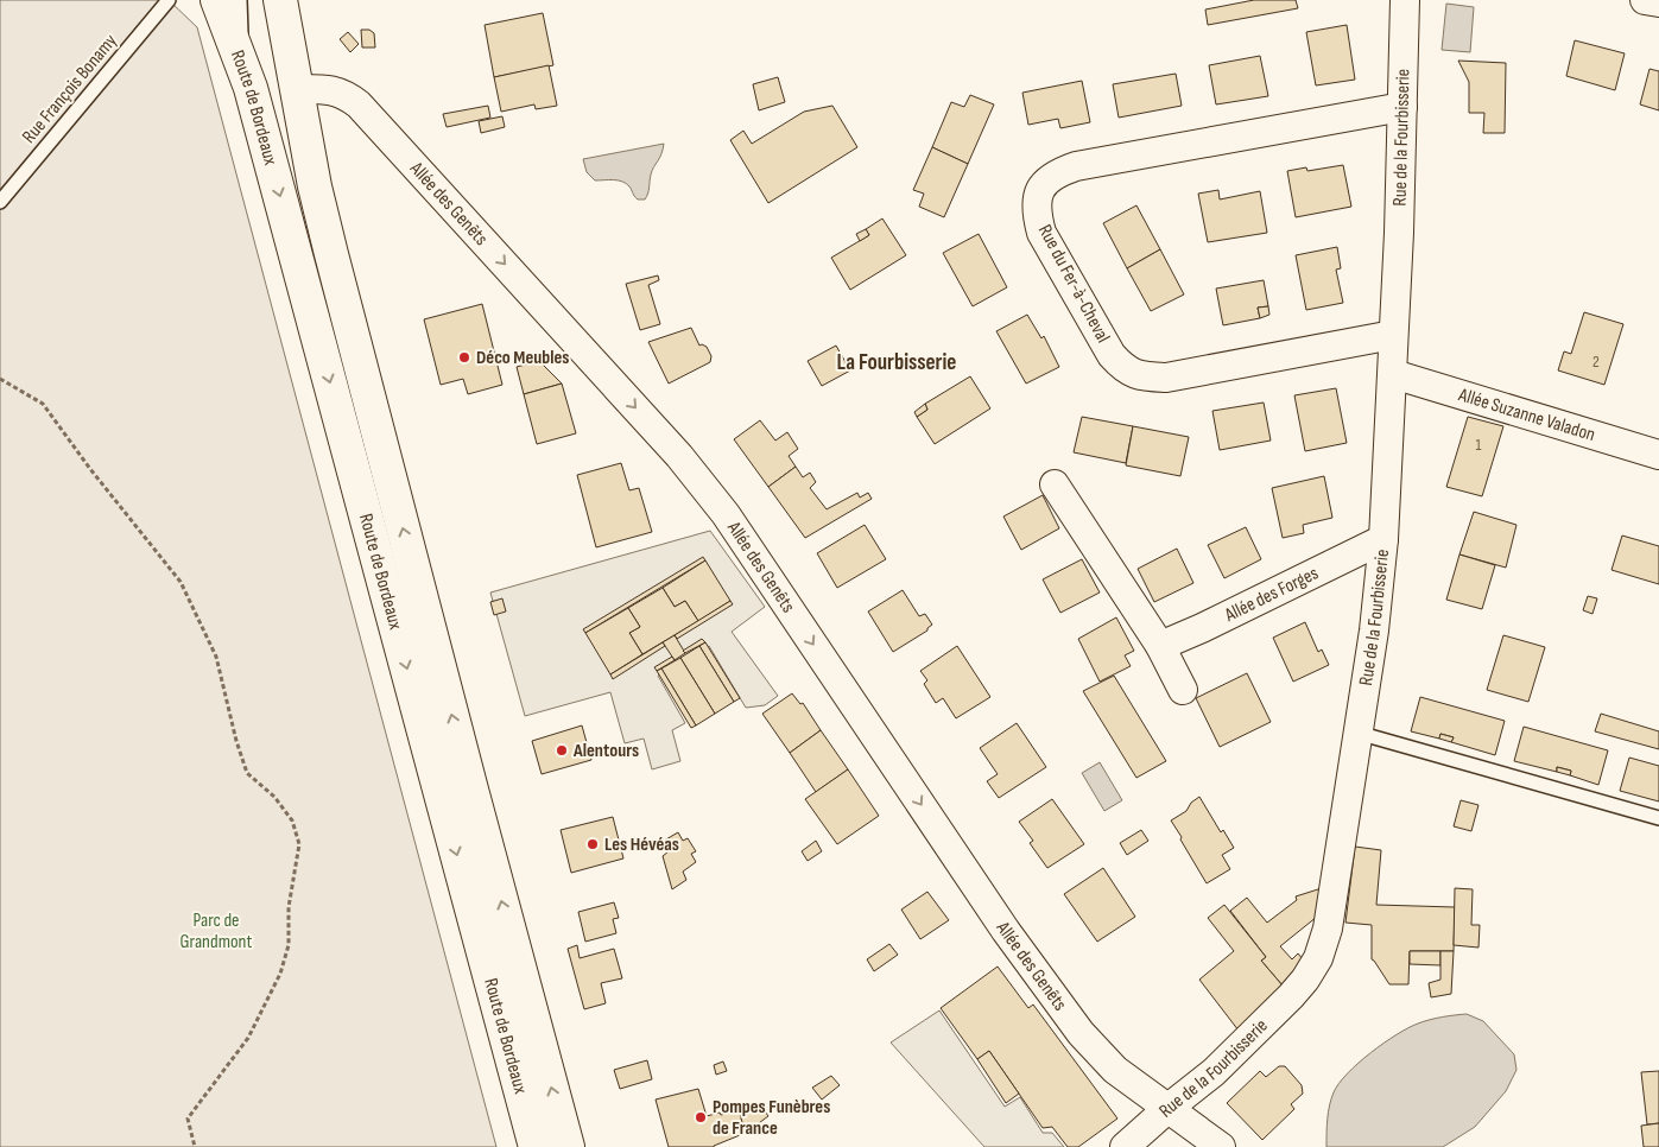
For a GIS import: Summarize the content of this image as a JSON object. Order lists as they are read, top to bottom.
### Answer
{
  "streets": {
    "main road": ["Route de Bordeaux"],
    "street": [
      "Rue de la Fourbisserie",
      "Allée des Genêts",
      "Rue du Fer-à-Cheval",
      "Allée Suzanne Valadon",
      "Allée des Forges"
    ],
    "lane": ["Rue François Bonamy"]
  },
  "crossings": [
    ["Route de Bordeaux", "Allée des Genêts"],
    ["Rue de la Fourbisserie", "Allée des Genêts"],
    ["Rue de la Fourbisserie", "Rue du Fer-à-Cheval"],
    ["Rue de la Fourbisserie", "Allée Suzanne Valadon"],
    ["Rue de la Fourbisserie", "Allée des Forges"]
  ],
  "one_way": ["Allée des Genêts"],
  "districts": ["La Fourbisserie"],
  "parks": ["Parc de Grandmont"],
  "places": [
    "Déco Meubles",
    "Alentours",
    "Les Hévéas",
    "Pompes Funèbres de France"
  ],
  "house_numbers": ["2", "1"]
}
